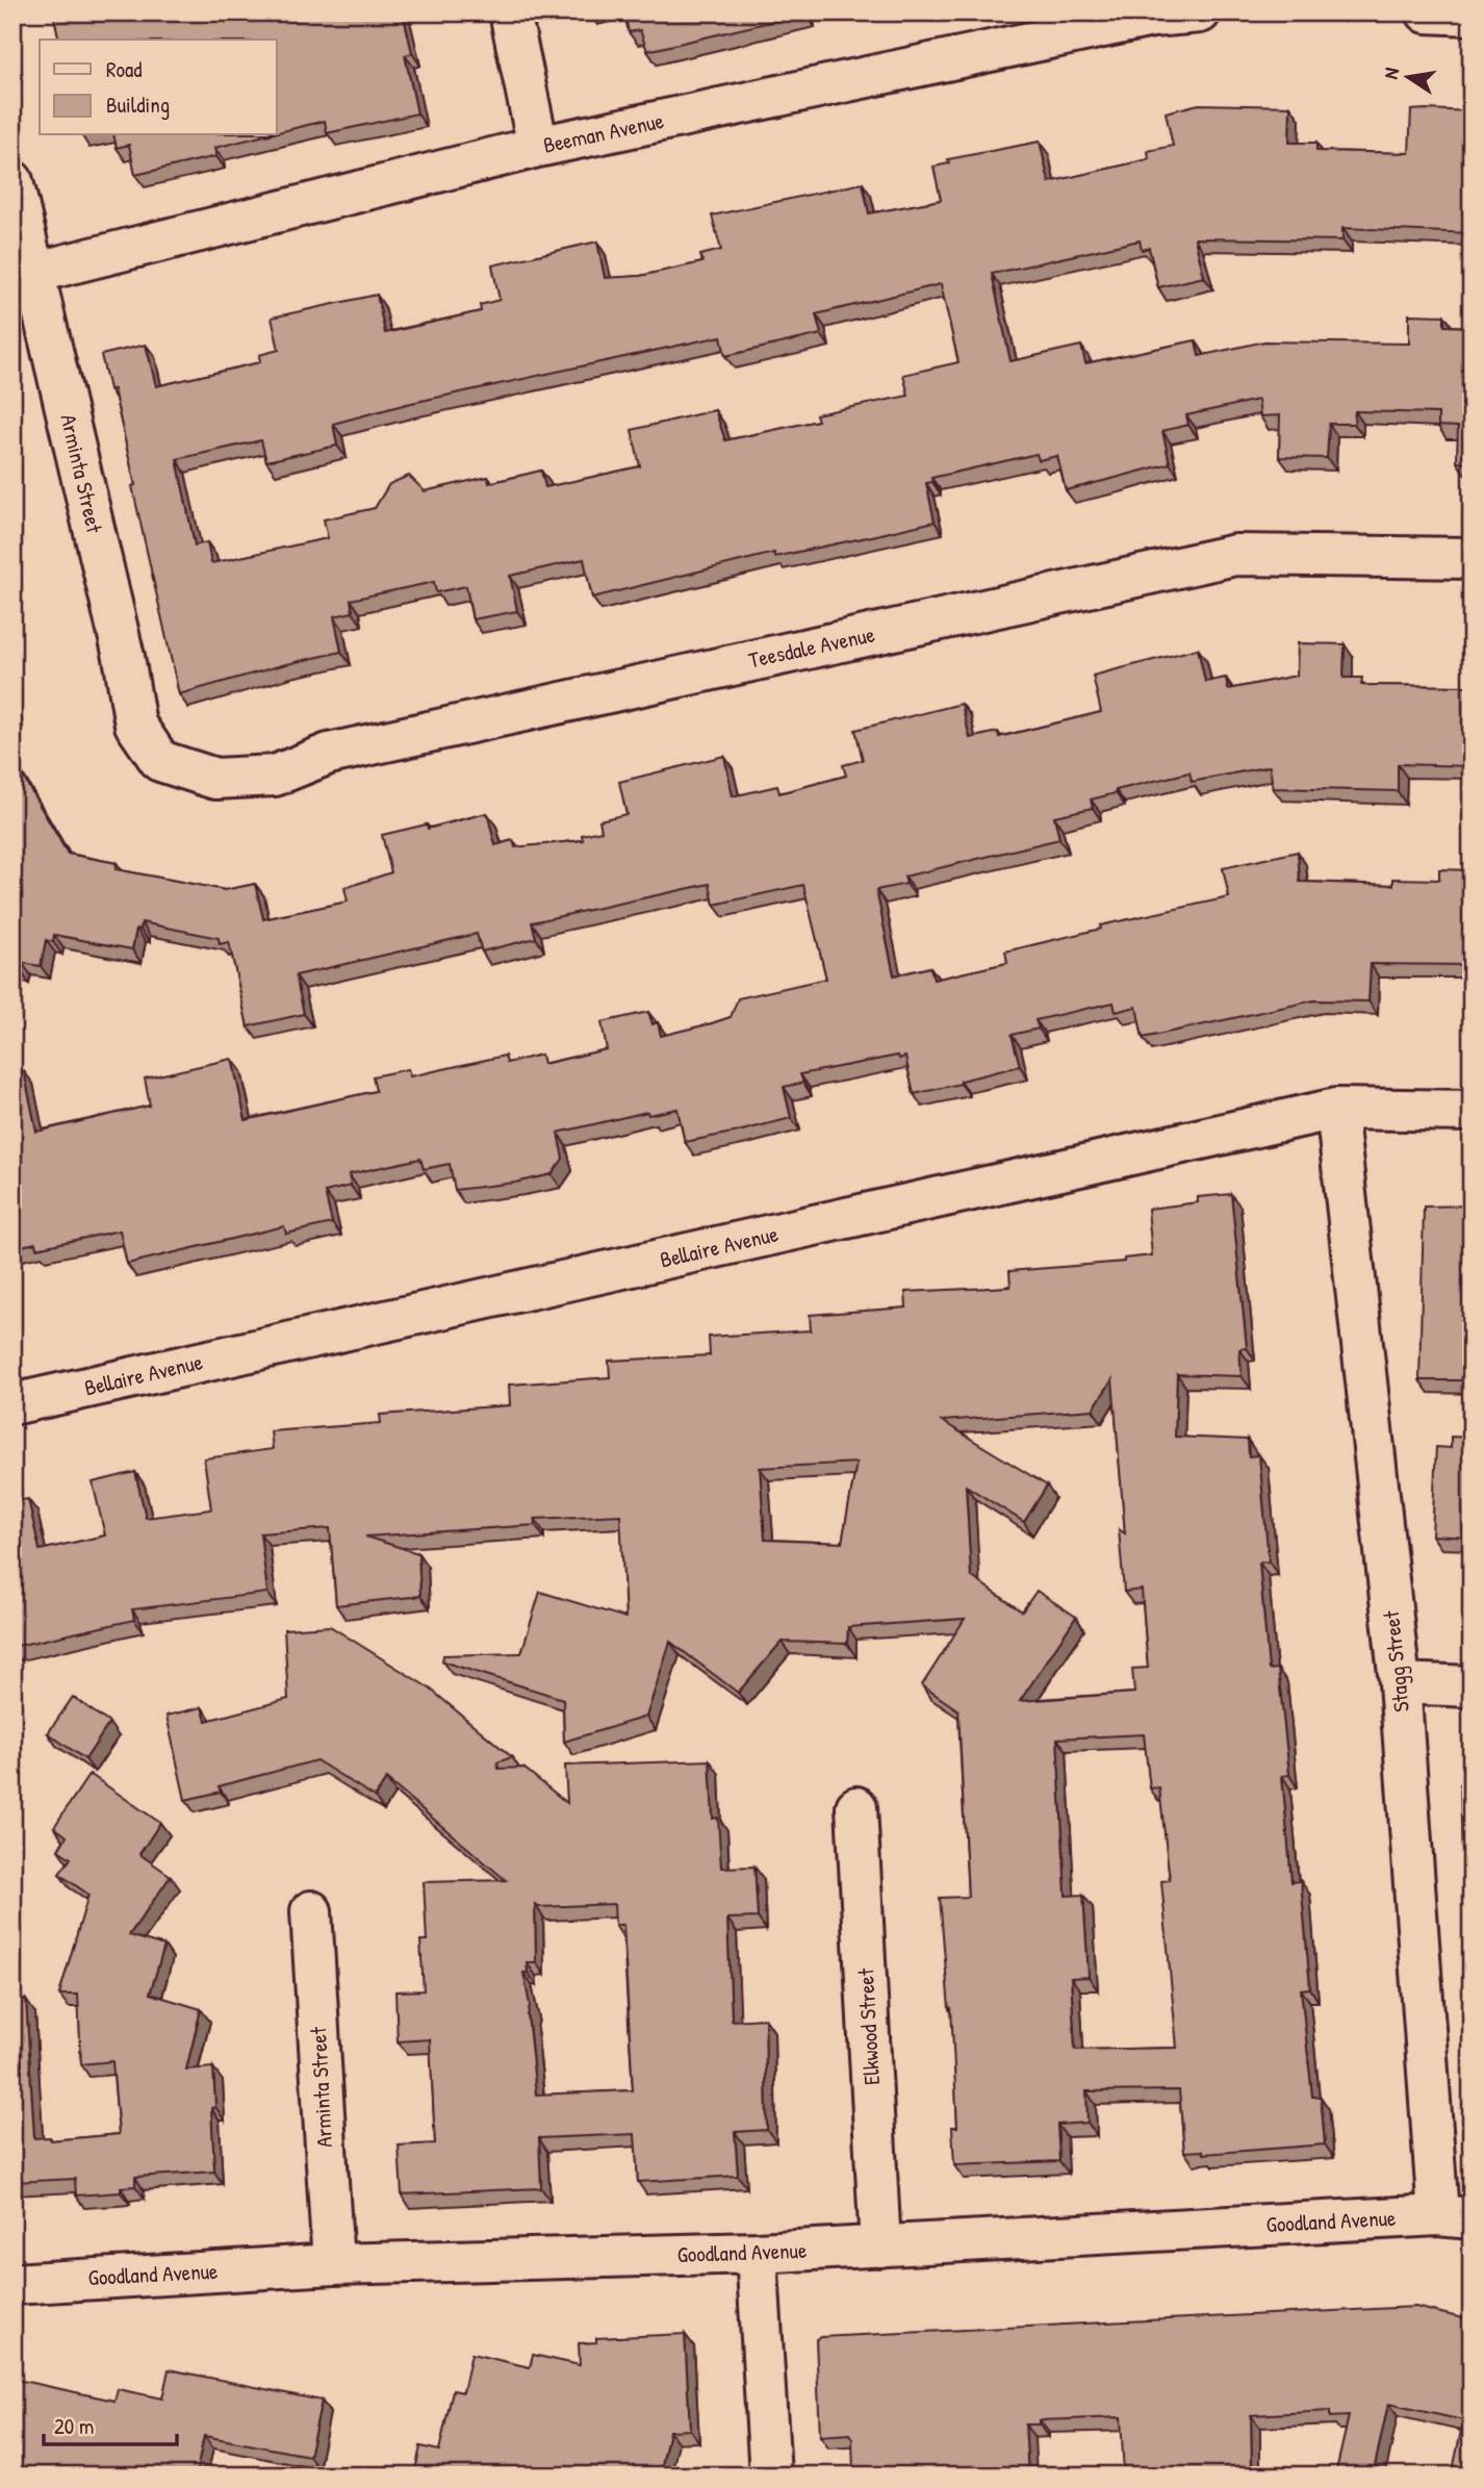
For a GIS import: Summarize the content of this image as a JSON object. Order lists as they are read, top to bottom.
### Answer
{
  "streets": {
    "street": [
      "Beeman Avenue",
      "Arminta Street",
      "Teesdale Avenue",
      "Bellaire Avenue",
      "Stagg Street",
      "Elkwood Street",
      "Goodland Avenue"
    ]
  },
  "crossings": [
    ["Beeman Avenue", "Arminta Street"],
    ["Arminta Street", "Teesdale Avenue"],
    ["Arminta Street", "Goodland Avenue"],
    ["Bellaire Avenue", "Stagg Street"],
    ["Stagg Street", "Goodland Avenue"],
    ["Elkwood Street", "Goodland Avenue"]
  ],
  "legend": ["Road", "Building"],
  "scale_bar": "20 m",
  "north": "left"
}
